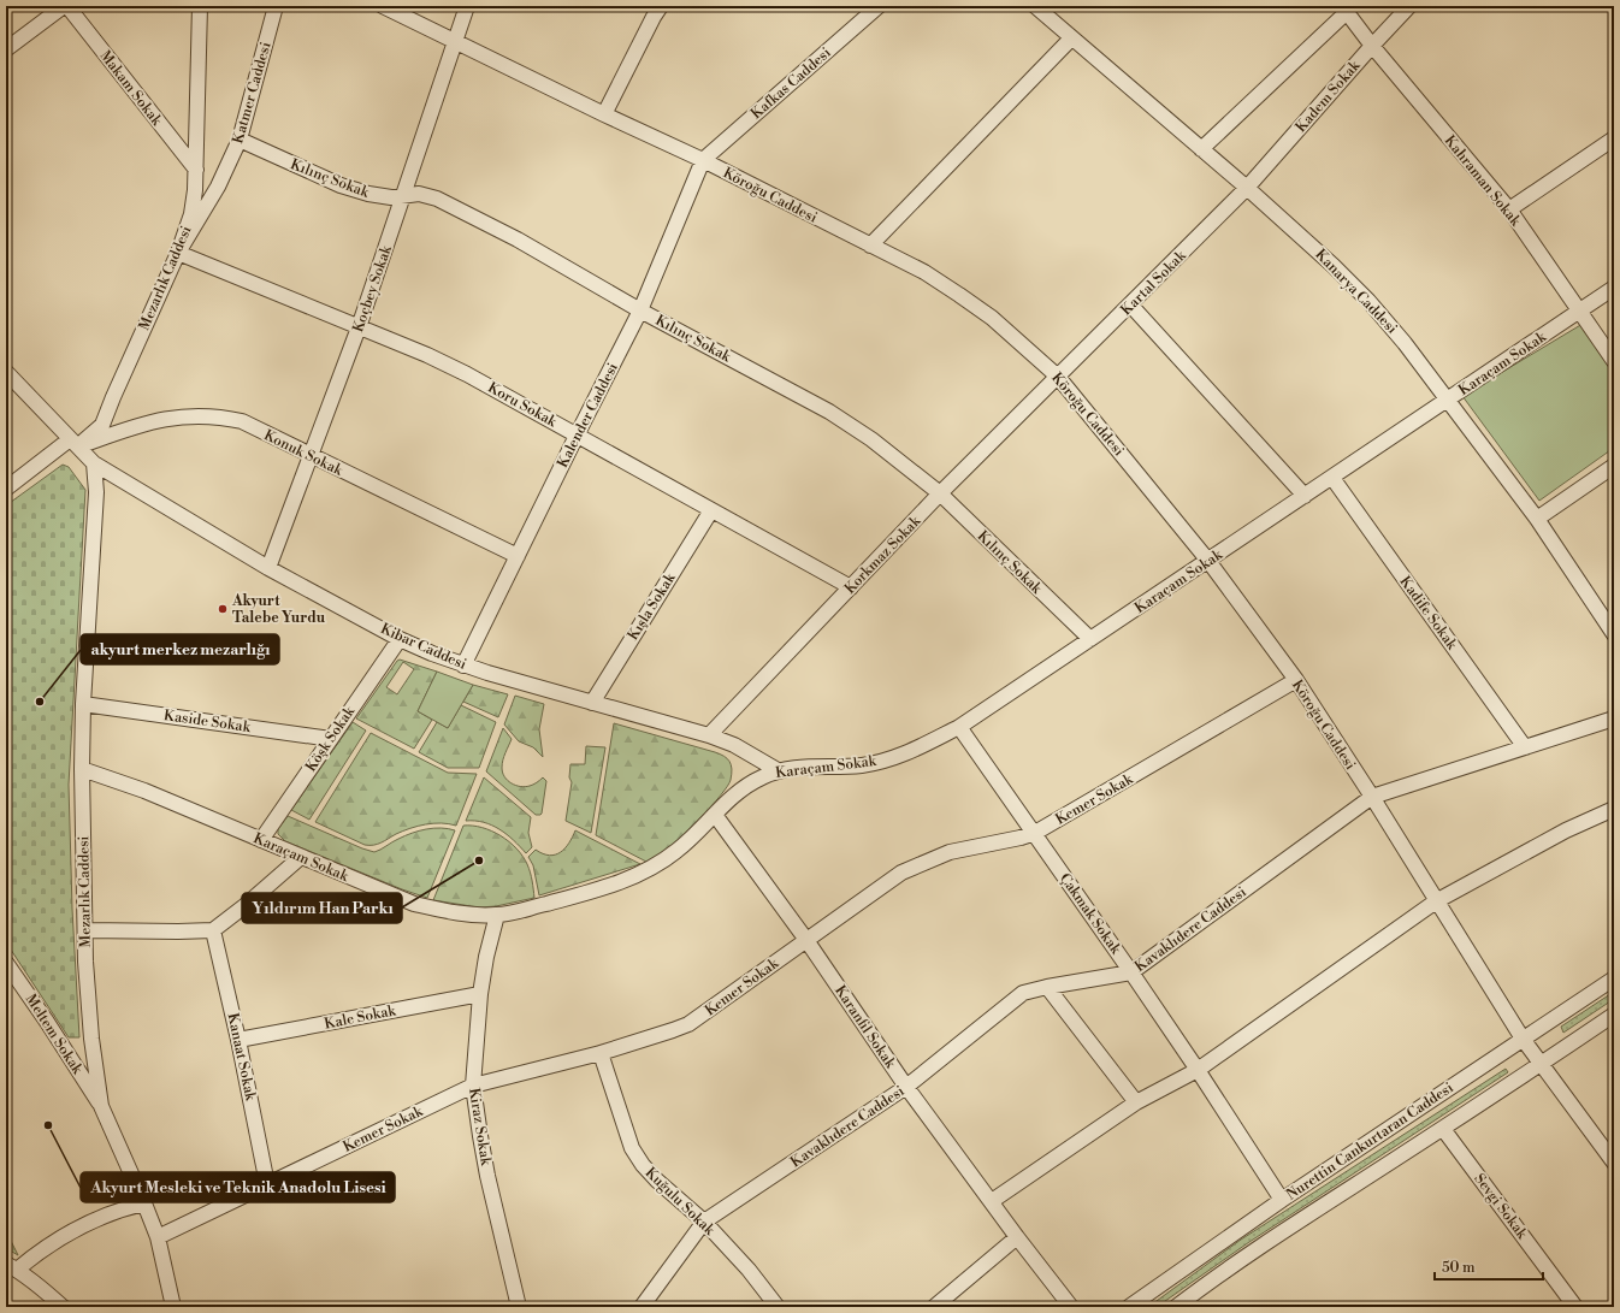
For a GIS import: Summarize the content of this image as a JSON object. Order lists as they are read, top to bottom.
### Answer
{
  "streets": {
    "street": [
      "Kafkas Caddesi",
      "Makam Sokak",
      "Katmer Caddesi",
      "Kadem Sokak",
      "Kılınç Sokak",
      "Kahraman Sokak",
      "Köroğu Caddesi",
      "Mezarlık Caddesi",
      "Kartal Sokak",
      "Koçbey Sokak",
      "Kanarya Caddesi",
      "Karaçam Sokak",
      "Koru Sokak",
      "Kalender Caddesi",
      "Konuk Sokak",
      "Korkmaz Sokak",
      "Kışla Sokak",
      "Kadife Sokak",
      "Kibar Caddesi",
      "Kaside Sokak",
      "Köşk Sokak",
      "Kemer Sokak",
      "Çakmak Sokak",
      "Kavaklıdere Caddesi",
      "Kale Sokak",
      "Karanfil Sokak",
      "Meltem Sokak",
      "Kanaat Sokak",
      "Kiraz Sokak",
      "Nurettin Cankurtaran Caddesi",
      "Kuğulu Sokak",
      "Sevgi Sokak"
    ]
  },
  "crossings": [
    ["Kafkas Caddesi", "Köroğu Caddesi"],
    ["Kafkas Caddesi", "Kalender Caddesi"],
    ["Makam Sokak", "Mezarlık Caddesi"],
    ["Katmer Caddesi", "Kılınç Sokak"],
    ["Katmer Caddesi", "Mezarlık Caddesi"],
    ["Katmer Caddesi", "Koru Sokak"],
    ["Kadem Sokak", "Kahraman Sokak"],
    ["Kadem Sokak", "Kartal Sokak"],
    ["Kadem Sokak", "Kanarya Caddesi"],
    ["Kılınç Sokak", "Koçbey Sokak"],
    ["Kılınç Sokak", "Karaçam Sokak"],
    ["Kılınç Sokak", "Kalender Caddesi"],
    ["Kılınç Sokak", "Korkmaz Sokak"],
    ["Kahraman Sokak", "Karaçam Sokak"],
    ["Köroğu Caddesi", "Kartal Sokak"],
    ["Köroğu Caddesi", "Koçbey Sokak"],
    ["Köroğu Caddesi", "Karaçam Sokak"],
    ["Köroğu Caddesi", "Kalender Caddesi"],
    ["Köroğu Caddesi", "Korkmaz Sokak"],
    ["Köroğu Caddesi", "Kemer Sokak"],
    ["Köroğu Caddesi", "Kavaklıdere Caddesi"],
    ["Köroğu Caddesi", "Nurettin Cankurtaran Caddesi"],
    ["Mezarlık Caddesi", "Karaçam Sokak"],
    ["Mezarlık Caddesi", "Koru Sokak"],
    ["Mezarlık Caddesi", "Konuk Sokak"],
    ["Mezarlık Caddesi", "Kibar Caddesi"],
    ["Mezarlık Caddesi", "Kaside Sokak"],
    ["Mezarlık Caddesi", "Kemer Sokak"],
    ["Mezarlık Caddesi", "Meltem Sokak"],
    ["Kartal Sokak", "Kanarya Caddesi"],
    ["Kartal Sokak", "Korkmaz Sokak"],
    ["Koçbey Sokak", "Koru Sokak"],
    ["Koçbey Sokak", "Konuk Sokak"],
    ["Koçbey Sokak", "Kibar Caddesi"],
    ["Kanarya Caddesi", "Karaçam Sokak"],
    ["Karaçam Sokak", "Kadife Sokak"],
    ["Karaçam Sokak", "Kibar Caddesi"],
    ["Karaçam Sokak", "Köşk Sokak"],
    ["Karaçam Sokak", "Çakmak Sokak"],
    ["Karaçam Sokak", "Karanfil Sokak"],
    ["Karaçam Sokak", "Kiraz Sokak"],
    ["Koru Sokak", "Kalender Caddesi"],
    ["Koru Sokak", "Korkmaz Sokak"],
    ["Koru Sokak", "Kışla Sokak"],
    ["Kalender Caddesi", "Konuk Sokak"],
    ["Kalender Caddesi", "Kibar Caddesi"],
    ["Konuk Sokak", "Kibar Caddesi"],
    ["Korkmaz Sokak", "Kibar Caddesi"],
    ["Kışla Sokak", "Kibar Caddesi"],
    ["Kadife Sokak", "Kavaklıdere Caddesi"],
    ["Kibar Caddesi", "Köşk Sokak"],
    ["Kaside Sokak", "Köşk Sokak"],
    ["Kemer Sokak", "Çakmak Sokak"],
    ["Kemer Sokak", "Karanfil Sokak"],
    ["Kemer Sokak", "Kanaat Sokak"],
    ["Kemer Sokak", "Kiraz Sokak"],
    ["Kemer Sokak", "Kuğulu Sokak"],
    ["Çakmak Sokak", "Kavaklıdere Caddesi"],
    ["Çakmak Sokak", "Nurettin Cankurtaran Caddesi"],
    ["Kavaklıdere Caddesi", "Karanfil Sokak"],
    ["Kavaklıdere Caddesi", "Kuğulu Sokak"],
    ["Kale Sokak", "Kanaat Sokak"],
    ["Kale Sokak", "Kiraz Sokak"],
    ["Nurettin Cankurtaran Caddesi", "Sevgi Sokak"]
  ],
  "places": [
    "Akyurt Talebe Yurdu",
    "akyurt merkez mezarlığı",
    "Yıldırım Han Parkı",
    "Akyurt Mesleki ve Teknik Anadolu Lisesi"
  ],
  "scale_bar": "50 m"
}
